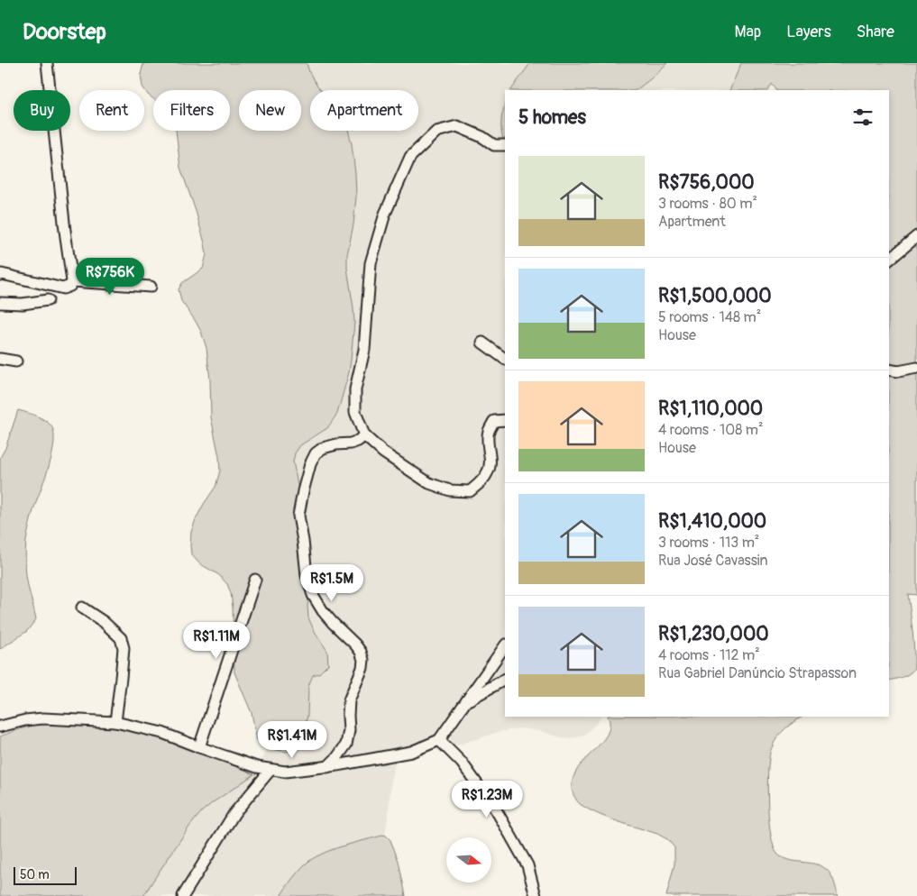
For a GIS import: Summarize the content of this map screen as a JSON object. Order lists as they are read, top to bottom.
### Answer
{
  "scale_bar": "50 m",
  "north": "right",
  "page": {
    "header": "Doorstep",
    "nav": ["Map", "Layers", "Share"],
    "chip": [
      "Buy",
      "Rent",
      "Filters",
      "New",
      "Apartment"
    ],
    "heading": "5 homes",
    "list": [
      {
        "name": "R$756,000",
        "note": "3 rooms · 80 m² · Apartment"
      },
      {
        "name": "R$1,500,000",
        "note": "5 rooms · 148 m² · House"
      },
      {
        "name": "R$1,110,000",
        "note": "4 rooms · 108 m² · House"
      },
      {
        "name": "R$1,410,000",
        "note": "3 rooms · 113 m² · Rua José Cavassin"
      },
      {
        "name": "R$1,230,000",
        "note": "4 rooms · 112 m² · Rua Gabriel Danúncio Strapasson"
      }
    ],
    "price": [
      "R$756K",
      "R$1.5M",
      "R$1.11M",
      "R$1.41M",
      "R$1.23M"
    ],
    "scale": "50 m"
  }
}
